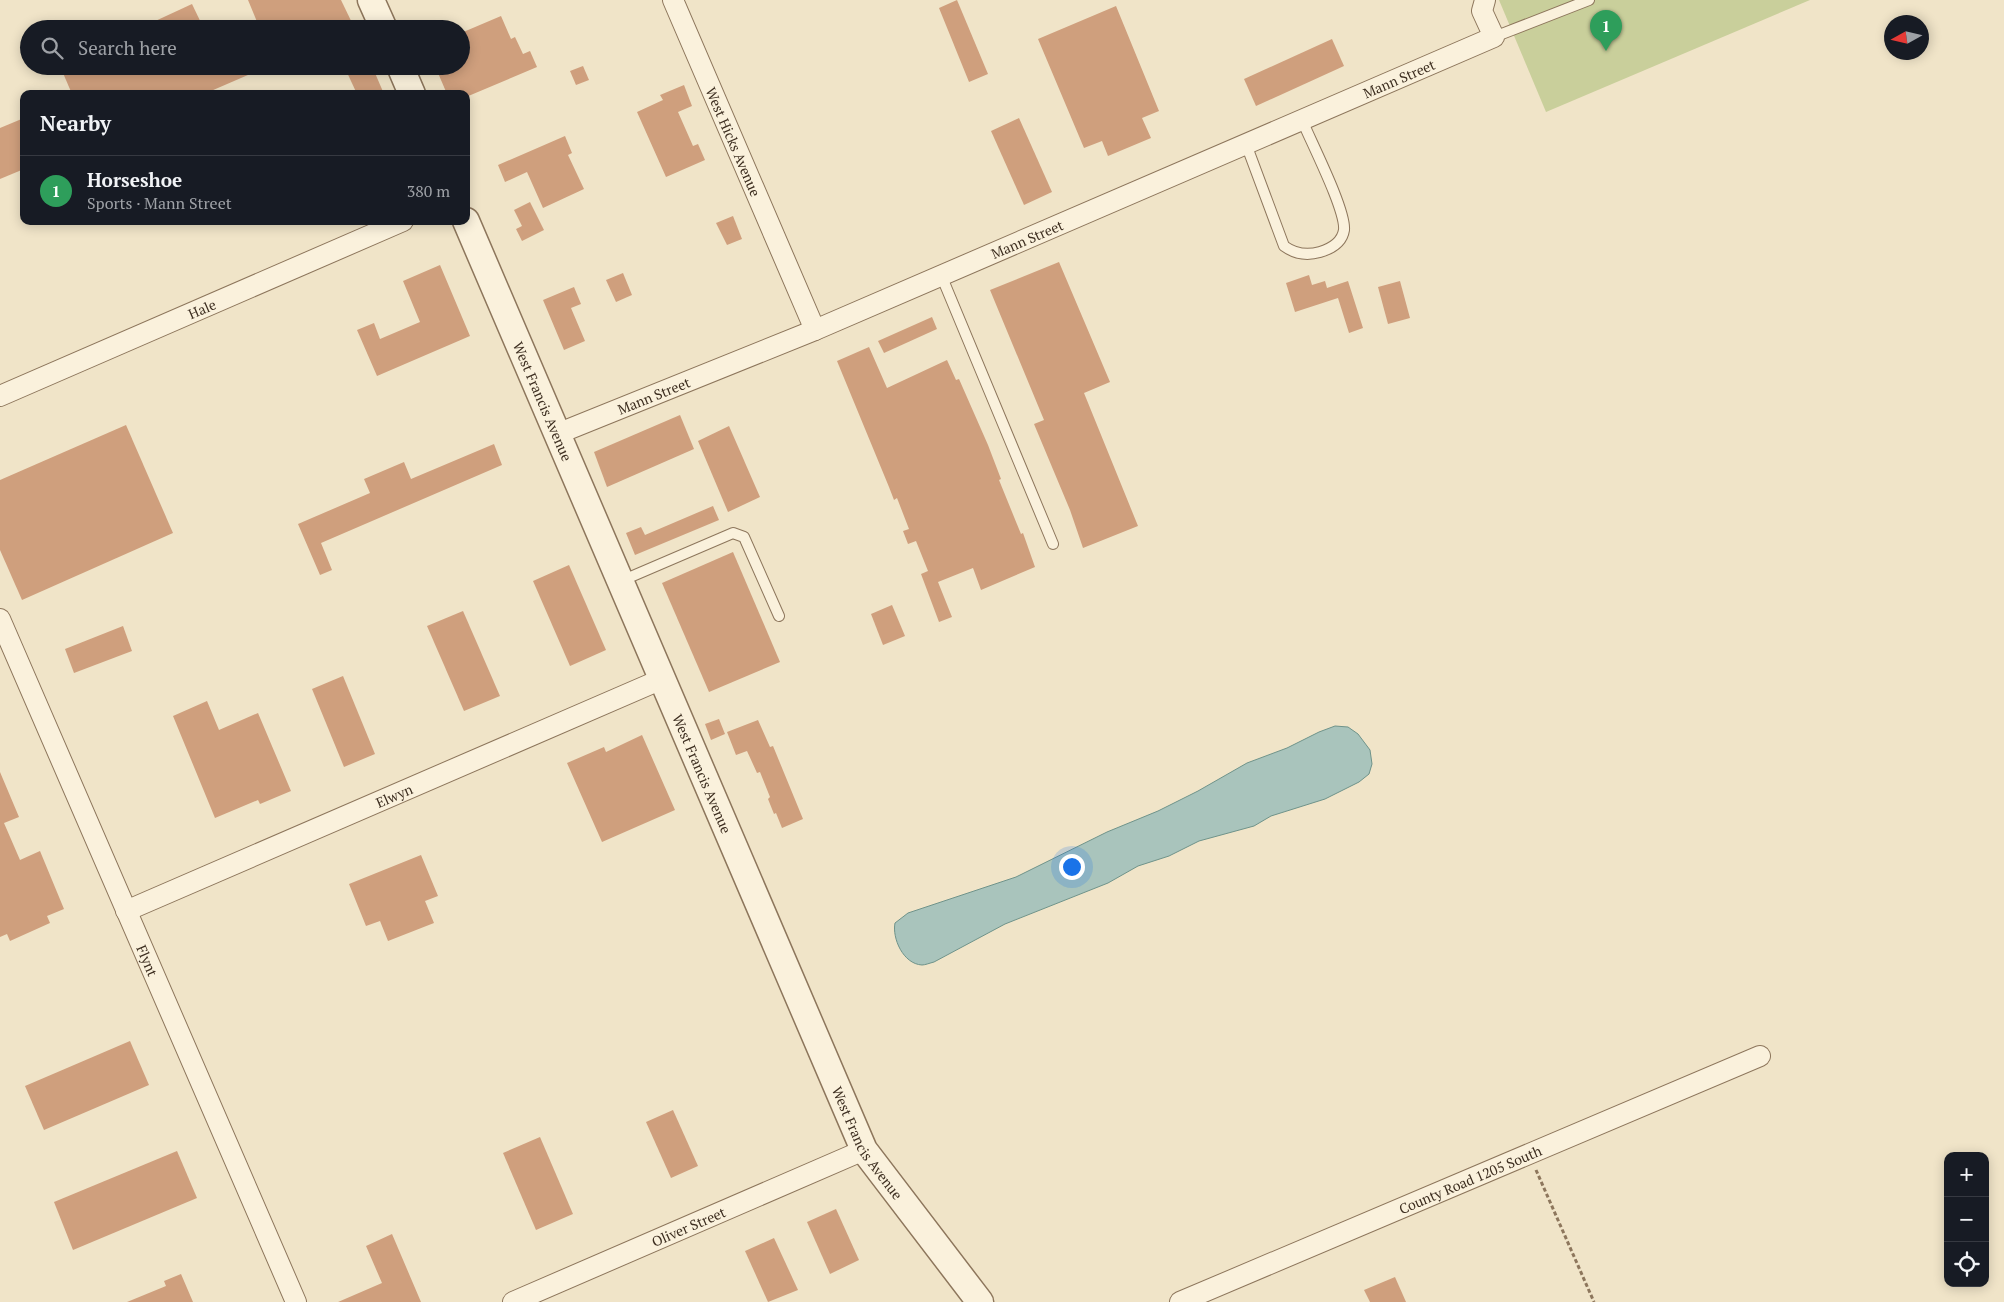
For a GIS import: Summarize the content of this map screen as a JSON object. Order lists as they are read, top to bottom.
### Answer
{
  "streets": {
    "street": [
      "Mann Street",
      "West Hicks Avenue",
      "Hale",
      "West Francis Avenue",
      "Elwyn",
      "Flynt",
      "County Road 1205 South",
      "Oliver Street"
    ]
  },
  "crossings": [
    ["Mann Street", "West Hicks Avenue"],
    ["Mann Street", "West Francis Avenue"],
    ["West Francis Avenue", "Elwyn"],
    ["West Francis Avenue", "Oliver Street"],
    ["Elwyn", "Flynt"]
  ],
  "north": "left",
  "page": {
    "pins": "1",
    "search": "Search here",
    "heading": "Nearby",
    "list": [
      {
        "mark": "1",
        "name": "Horseshoe",
        "note": "Sports · Mann Street",
        "value": "380 m"
      }
    ],
    "map_buttons": ["+", "−"]
  }
}
